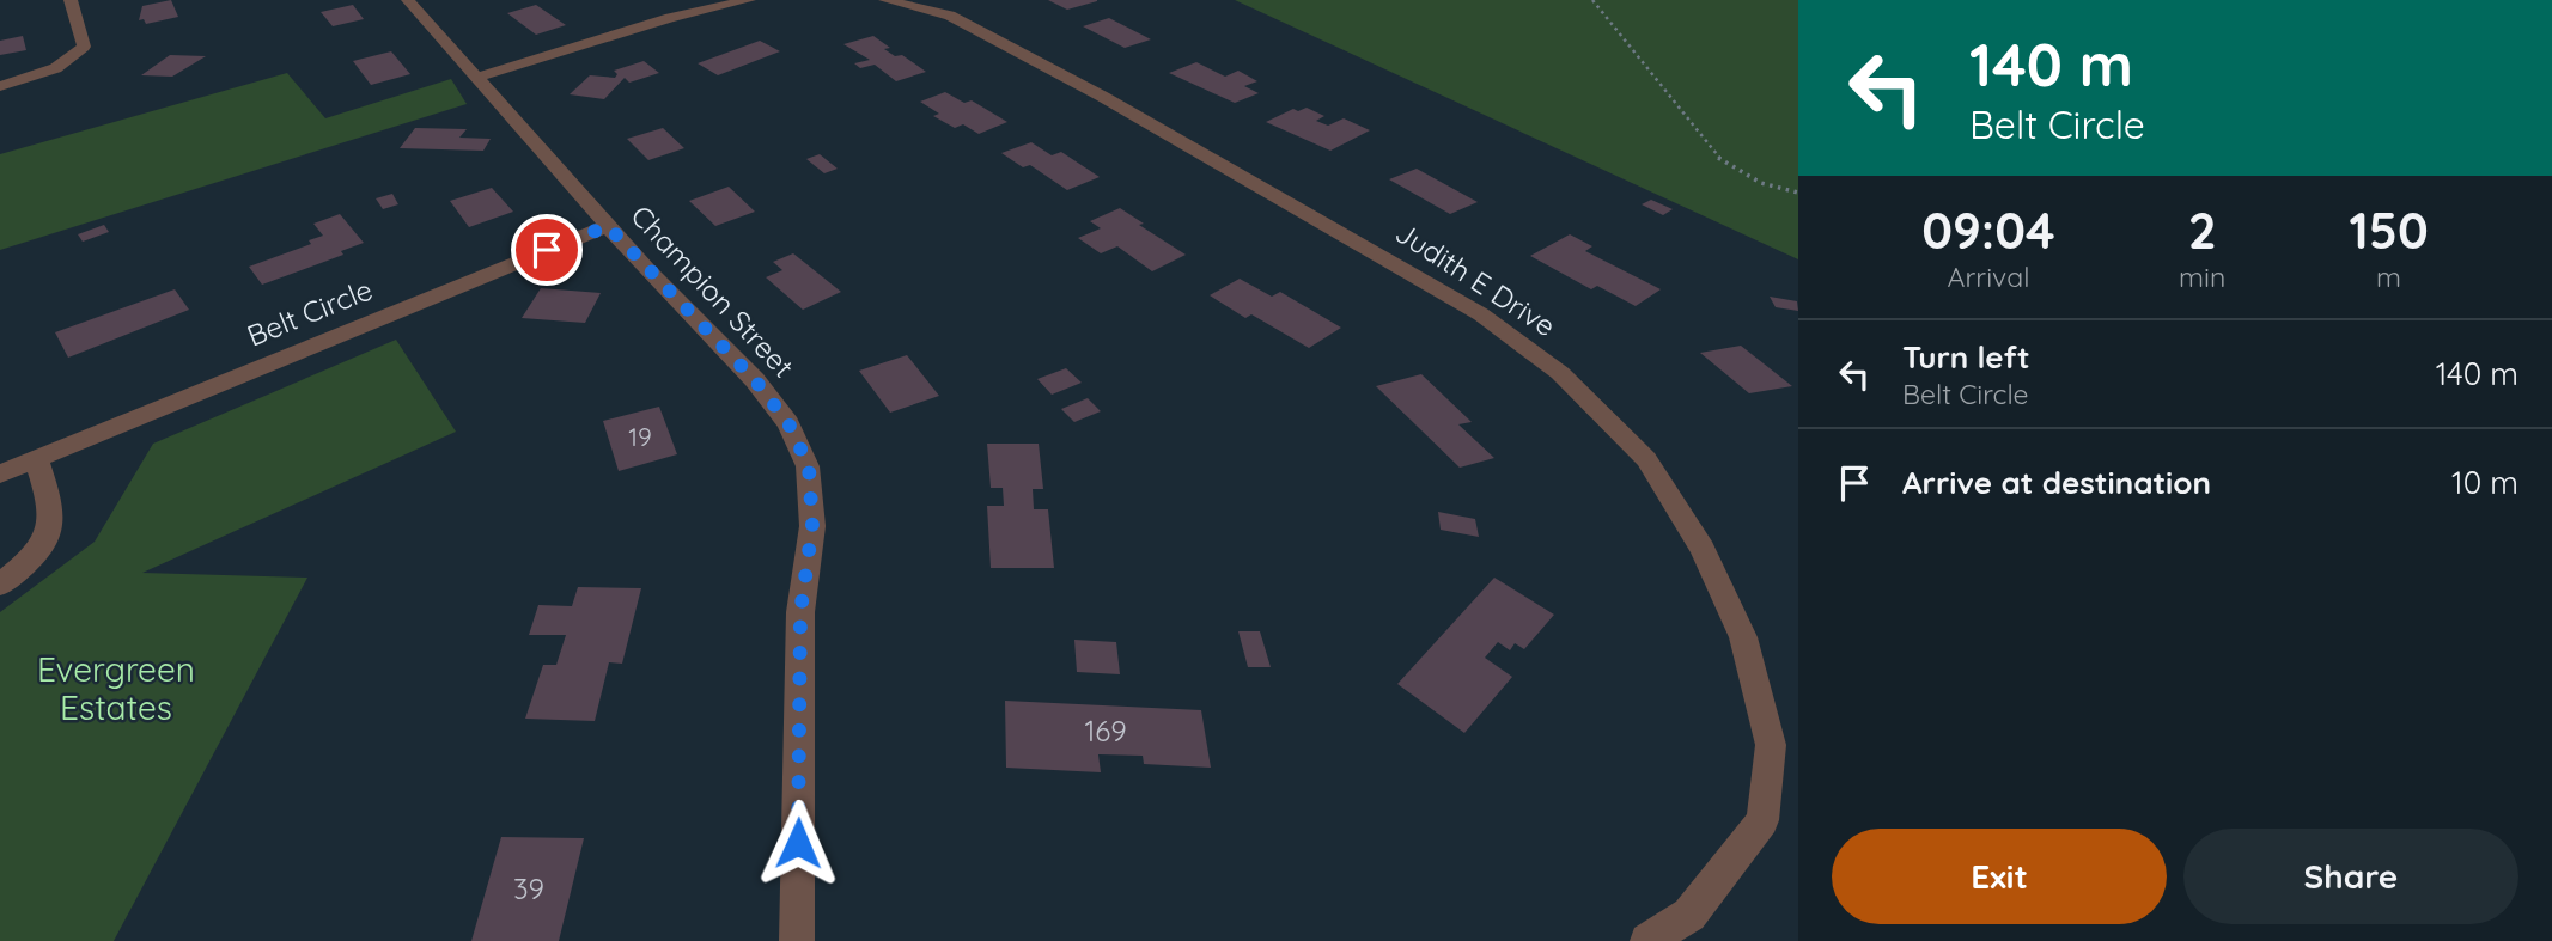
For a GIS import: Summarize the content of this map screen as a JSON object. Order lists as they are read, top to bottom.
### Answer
{
  "streets": {
    "street": ["Judith E Drive", "Champion Street", "Belt Circle"]
  },
  "crossings": [
    ["Champion Street", "Belt Circle"]
  ],
  "parks": ["Evergreen Estates"],
  "house_numbers": ["19", "169", "39"],
  "page": {
    "turn": ["140 m", "Belt Circle"],
    "eta": [
      "09:04",
      "Arrival",
      "2",
      "min",
      "150",
      "m"
    ],
    "list": [
      {
        "name": "Turn left",
        "note": "Belt Circle",
        "value": "140 m"
      },
      {
        "name": "Arrive at destination",
        "value": "10 m"
      }
    ],
    "buttons": ["Exit", "Share"]
  }
}
